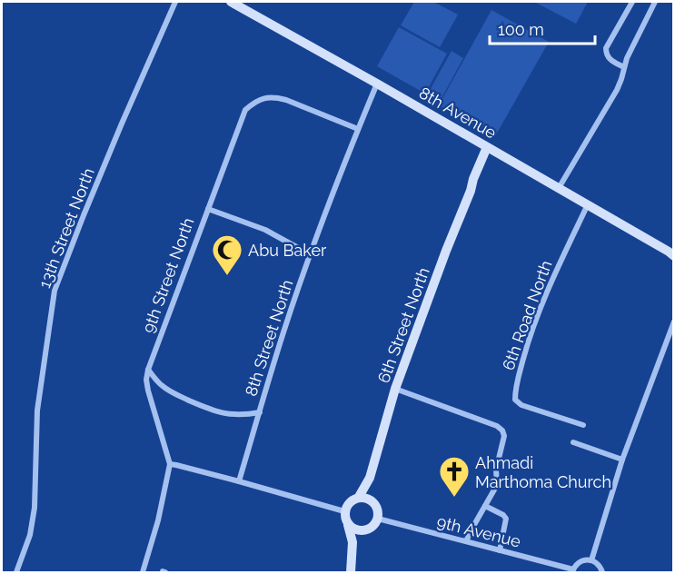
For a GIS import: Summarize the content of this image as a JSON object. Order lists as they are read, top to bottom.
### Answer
{
  "streets": {
    "street": [
      "8th Avenue",
      "13th Street North",
      "9th Street North",
      "6th Road North",
      "6th Street North",
      "8th Street North",
      "9th Avenue"
    ]
  },
  "crossings": [
    ["8th Avenue", "6th Road North"],
    ["8th Avenue", "6th Street North"],
    ["8th Avenue", "8th Street North"],
    ["9th Street North", "8th Street North"],
    ["6th Street North", "9th Avenue"]
  ],
  "places": {
    "mosque": ["Abu Baker"],
    "church": ["Ahmadi Marthoma Church"]
  },
  "scale_bar": "100 m"
}
